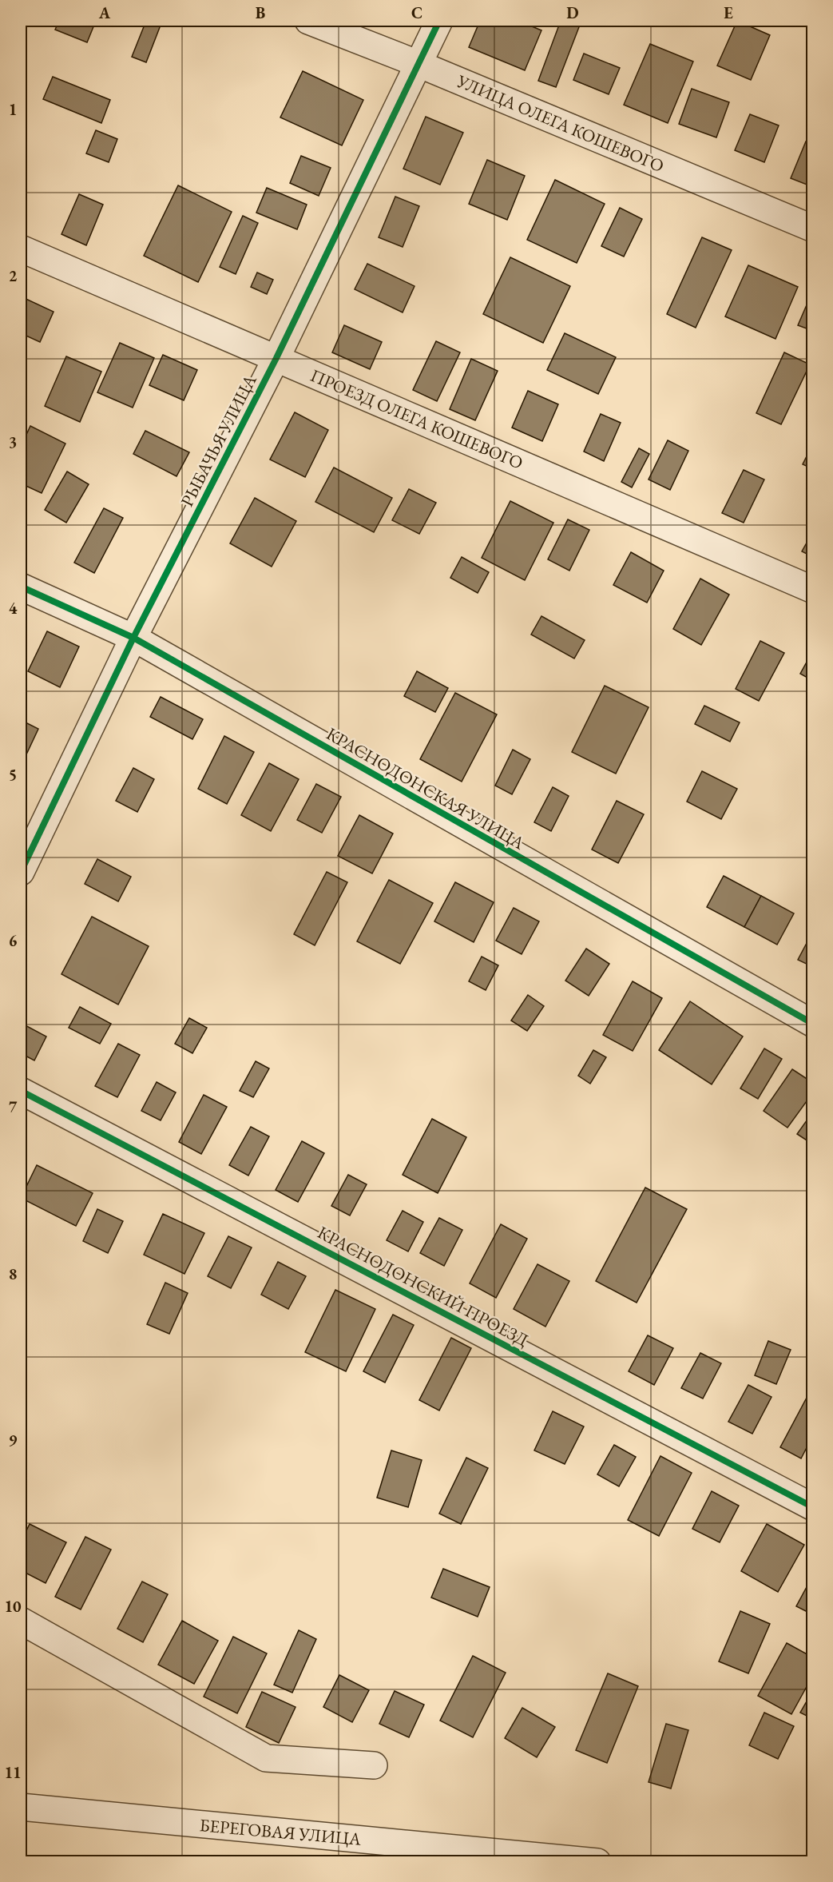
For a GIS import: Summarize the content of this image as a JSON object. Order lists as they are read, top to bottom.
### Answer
{
  "streets": {
    "street": [
      "УЛИЦА ОЛЕГА КОШЕВОГО",
      "ПРОЕЗД ОЛЕГА КОШЕВОГО",
      "РЫБАЧЬЯ УЛИЦА",
      "КРАСНОДОНСКАЯ УЛИЦА",
      "КРАСНОДОНСКИЙ ПРОЕЗД",
      "БЕРЕГОВАЯ УЛИЦА"
    ]
  },
  "crossings": [
    ["УЛИЦА ОЛЕГА КОШЕВОГО", "РЫБАЧЬЯ УЛИЦА"],
    ["ПРОЕЗД ОЛЕГА КОШЕВОГО", "РЫБАЧЬЯ УЛИЦА"],
    ["РЫБАЧЬЯ УЛИЦА", "КРАСНОДОНСКАЯ УЛИЦА"]
  ],
  "grid": {
    "columns": [
      "A",
      "B",
      "C",
      "D",
      "E"
    ],
    "rows": [
      "1",
      "2",
      "3",
      "4",
      "5",
      "6",
      "7",
      "8",
      "9",
      "10",
      "11"
    ]
  }
}
